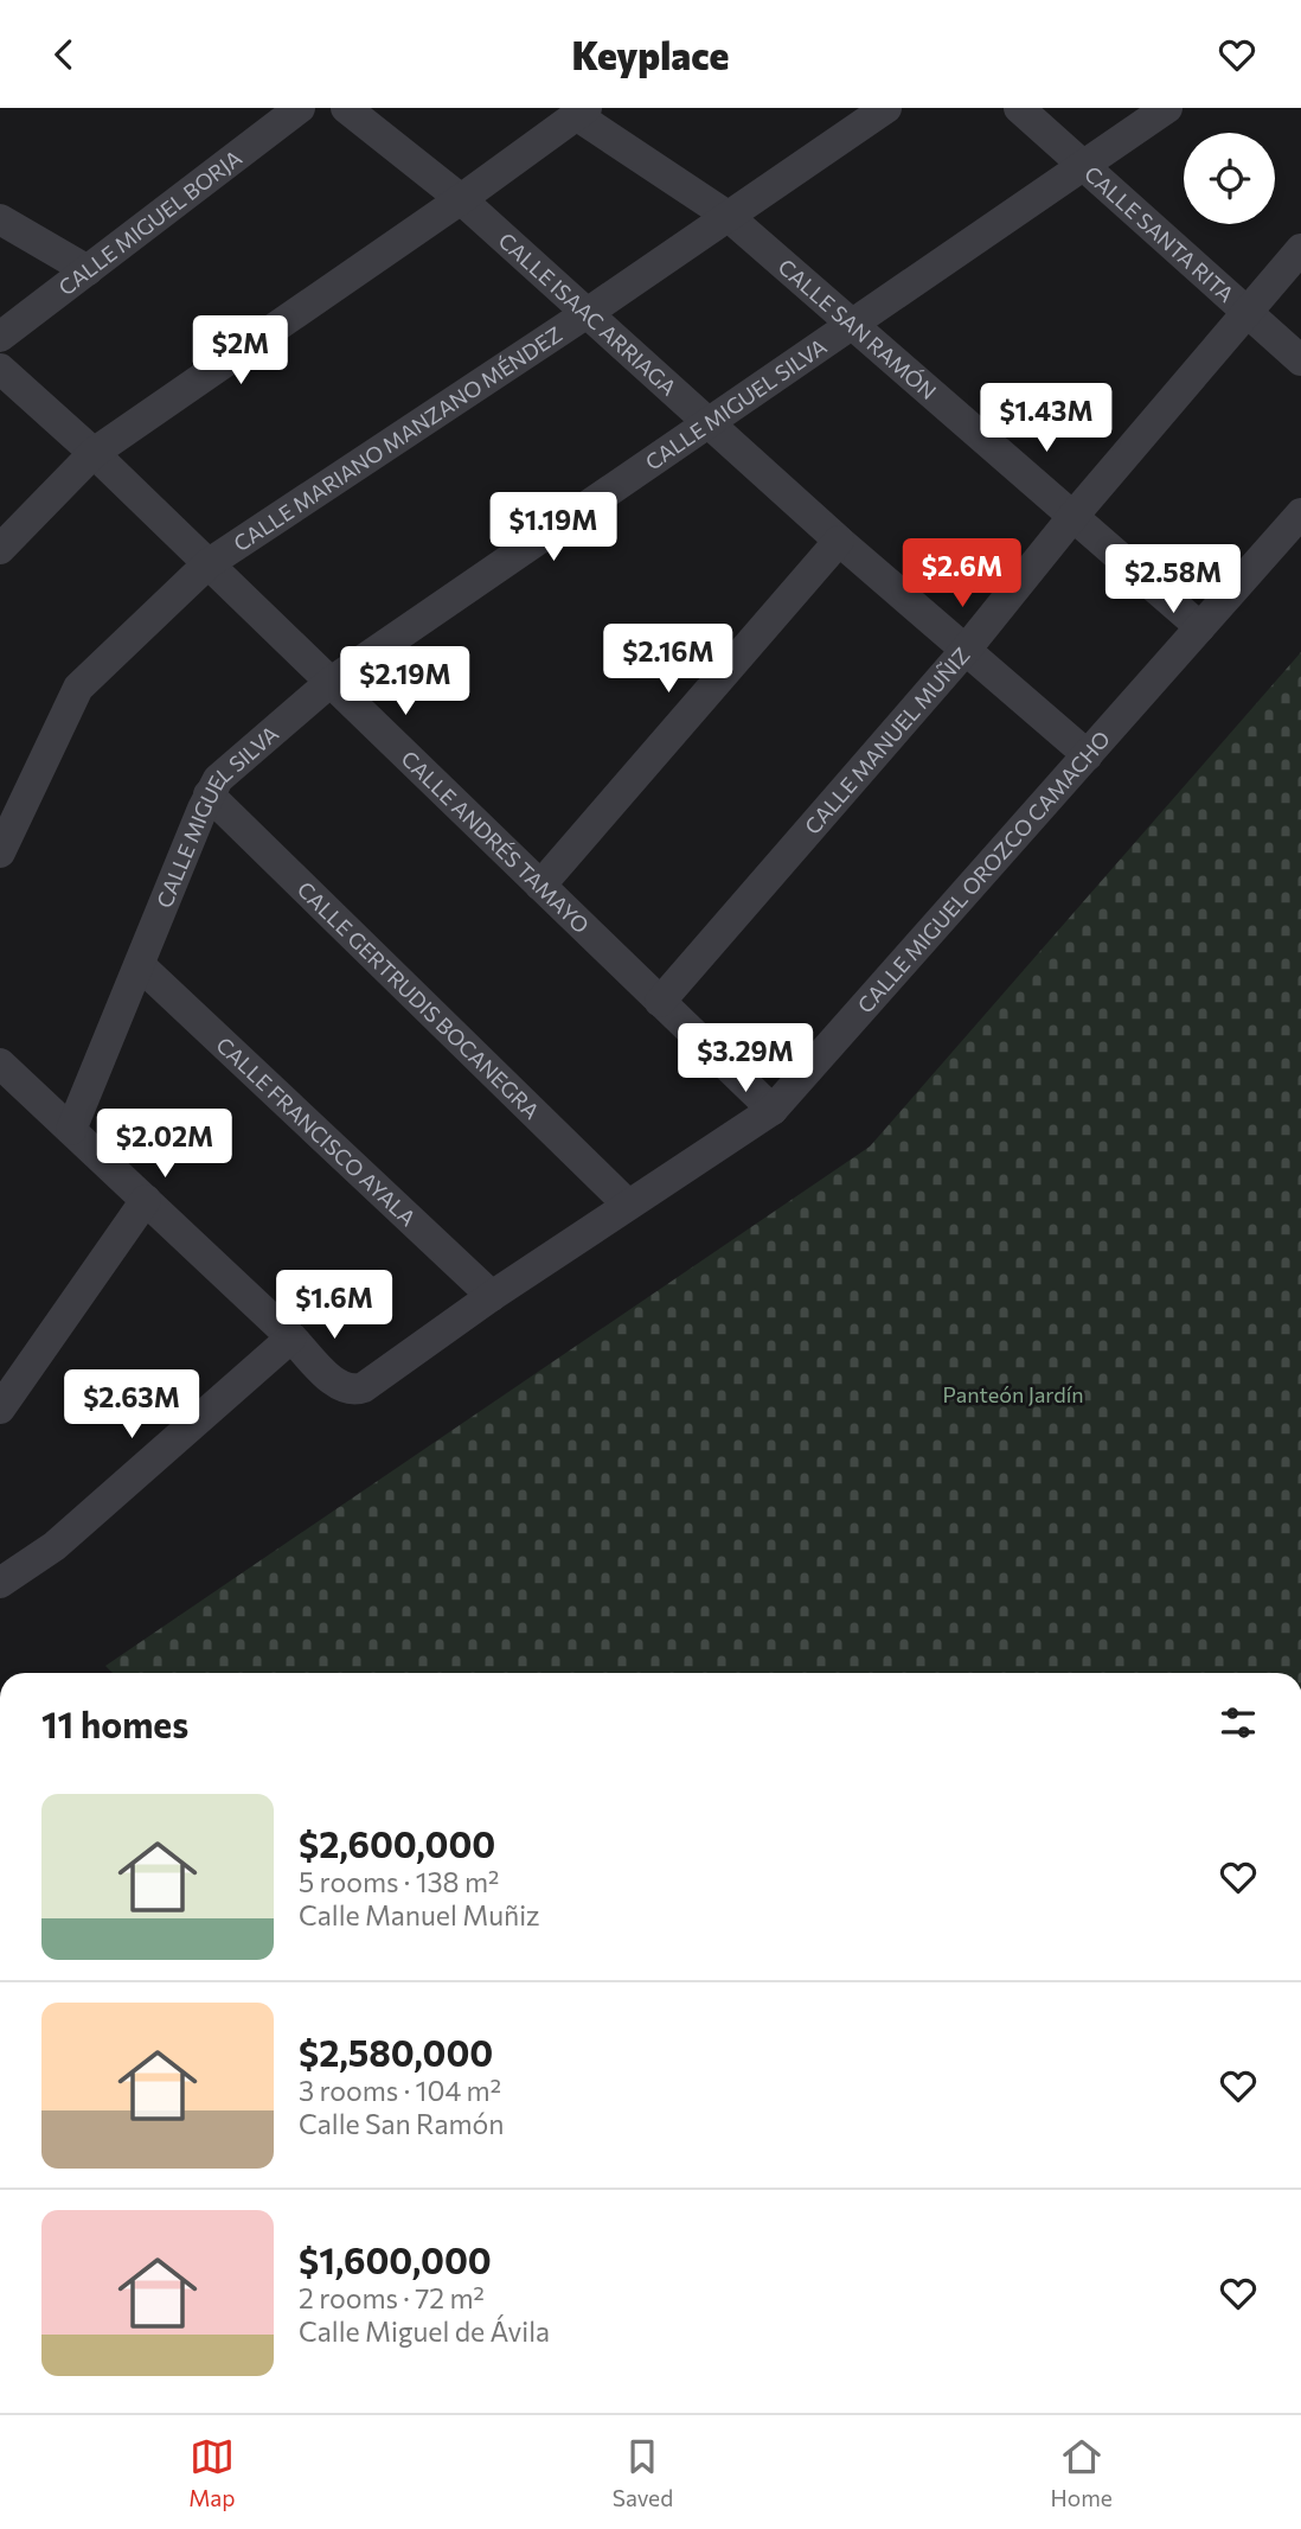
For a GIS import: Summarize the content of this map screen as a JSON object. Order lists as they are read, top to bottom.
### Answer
{
  "streets": {
    "street": [
      "CALLE MIGUEL BORJA",
      "CALLE SANTA RITA",
      "CALLE ISAAC ARRIAGA",
      "CALLE SAN RAMÓN",
      "CALLE MIGUEL SILVA",
      "CALLE MARIANO MANZANO MÉNDEZ",
      "CALLE MANUEL MUÑIZ",
      "CALLE ANDRÉS TAMAYO",
      "CALLE MIGUEL OROZCO CAMACHO",
      "CALLE GERTRUDIS BOCANEGRA",
      "CALLE FRANCISCO AYALA"
    ]
  },
  "crossings": [
    ["CALLE SANTA RITA", "CALLE MIGUEL SILVA"],
    ["CALLE SANTA RITA", "CALLE MANUEL MUÑIZ"],
    ["CALLE ISAAC ARRIAGA", "CALLE MIGUEL SILVA"],
    ["CALLE ISAAC ARRIAGA", "CALLE MARIANO MANZANO MÉNDEZ"],
    ["CALLE ISAAC ARRIAGA", "CALLE MANUEL MUÑIZ"],
    ["CALLE ISAAC ARRIAGA", "CALLE MIGUEL OROZCO CAMACHO"],
    ["CALLE SAN RAMÓN", "CALLE MIGUEL SILVA"],
    ["CALLE SAN RAMÓN", "CALLE MARIANO MANZANO MÉNDEZ"],
    ["CALLE SAN RAMÓN", "CALLE MANUEL MUÑIZ"],
    ["CALLE SAN RAMÓN", "CALLE MIGUEL OROZCO CAMACHO"],
    ["CALLE MIGUEL SILVA", "CALLE ANDRÉS TAMAYO"],
    ["CALLE MIGUEL SILVA", "CALLE GERTRUDIS BOCANEGRA"],
    ["CALLE MIGUEL SILVA", "CALLE FRANCISCO AYALA"],
    ["CALLE MARIANO MANZANO MÉNDEZ", "CALLE ANDRÉS TAMAYO"],
    ["CALLE MANUEL MUÑIZ", "CALLE ANDRÉS TAMAYO"],
    ["CALLE ANDRÉS TAMAYO", "CALLE MIGUEL OROZCO CAMACHO"],
    ["CALLE MIGUEL OROZCO CAMACHO", "CALLE GERTRUDIS BOCANEGRA"],
    ["CALLE MIGUEL OROZCO CAMACHO", "CALLE FRANCISCO AYALA"]
  ],
  "parks": ["Panteón Jardín"],
  "page": {
    "header": "Keyplace",
    "price": [
      "$2M",
      "$1.43M",
      "$1.19M",
      "$2.6M",
      "$2.58M",
      "$2.16M",
      "$2.19M",
      "$3.29M",
      "$2.02M",
      "$1.6M",
      "$2.63M"
    ],
    "heading": "11 homes",
    "list": [
      {
        "name": "$2,600,000",
        "note": "5 rooms · 138 m² · Calle Manuel Muñiz"
      },
      {
        "name": "$2,580,000",
        "note": "3 rooms · 104 m² · Calle San Ramón"
      },
      {
        "name": "$1,600,000",
        "note": "2 rooms · 72 m² · Calle Miguel de Ávila"
      }
    ],
    "tabs": ["Map", "Saved", "Home"]
  }
}
